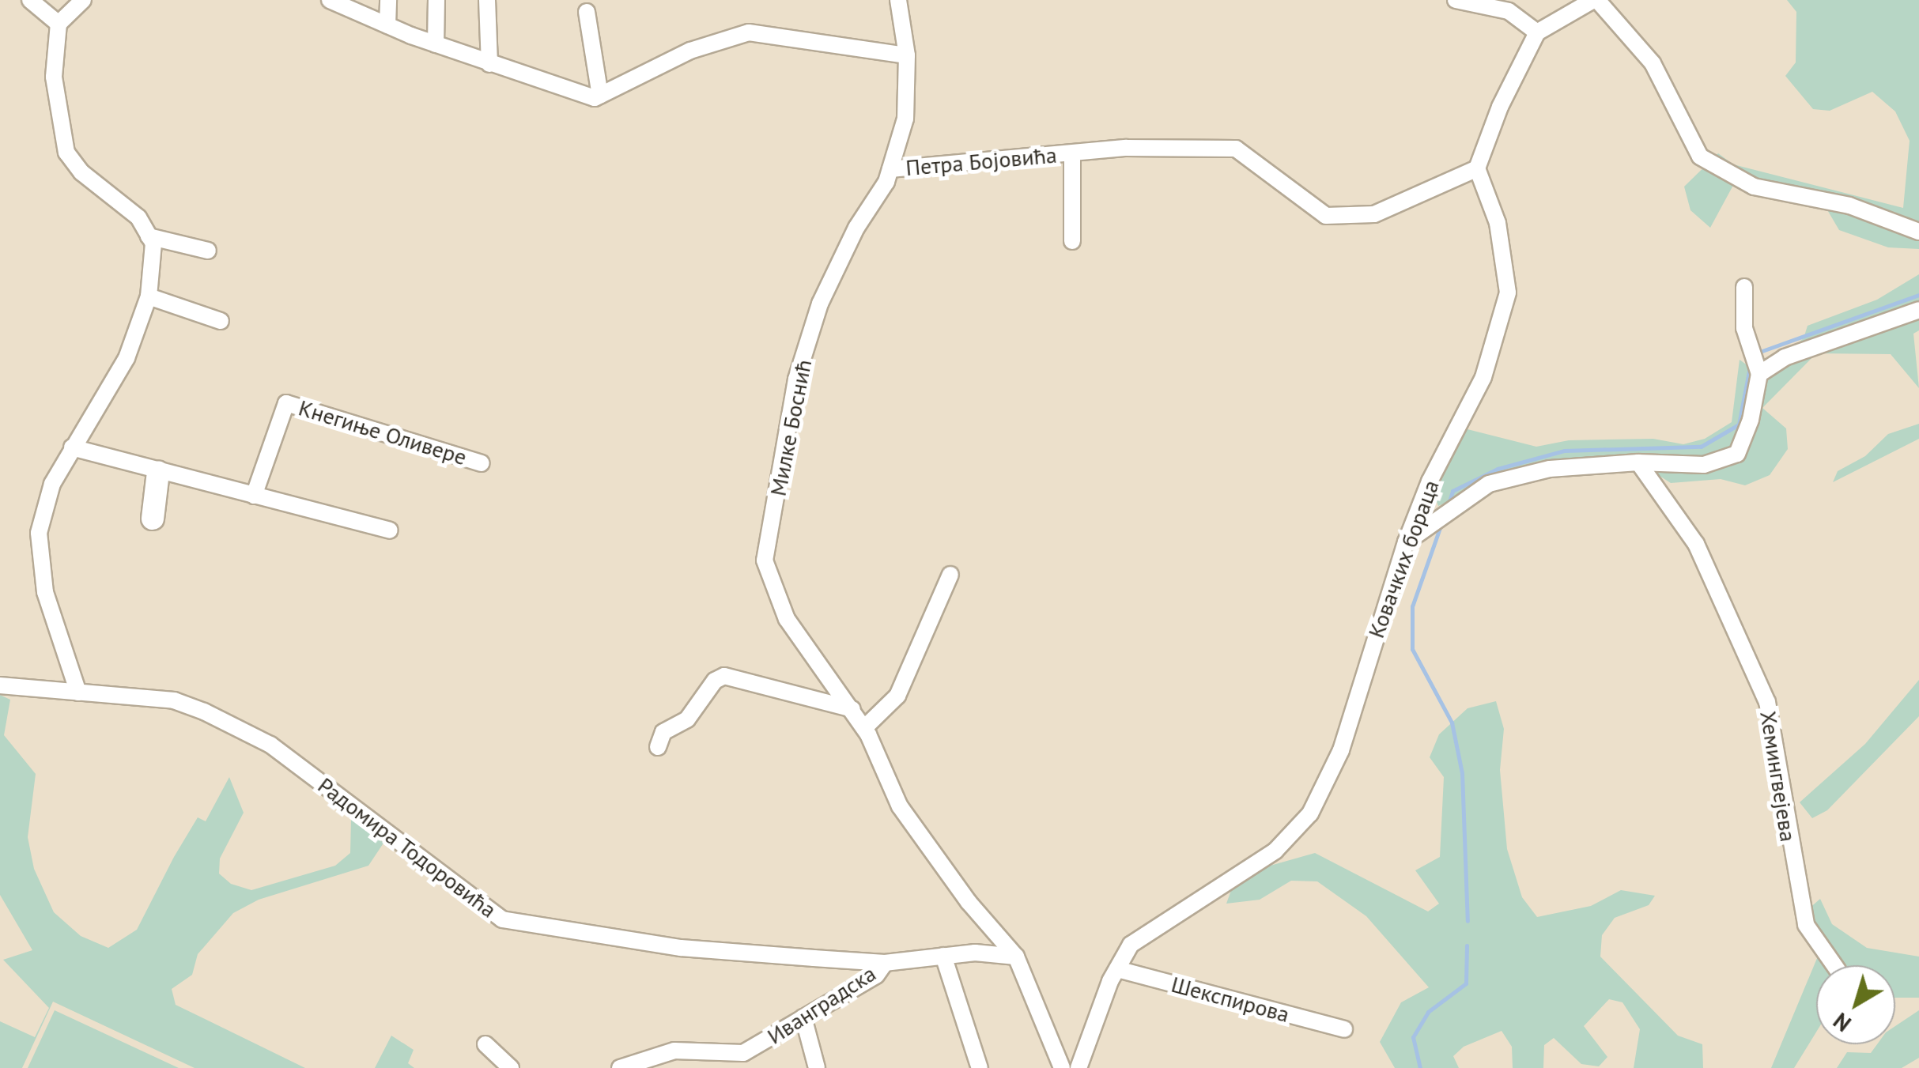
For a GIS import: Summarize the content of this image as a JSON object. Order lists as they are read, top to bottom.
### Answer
{
  "streets": {
    "street": [
      "Петра Бојовића",
      "Милке Боснић",
      "Кнегиње Оливере",
      "Ковачких бораца",
      "Хемингвејева",
      "Радомира Тодоровића",
      "Шекспирова",
      "Иванградска"
    ]
  },
  "crossings": [
    ["Петра Бојовића", "Милке Боснић"],
    ["Петра Бојовића", "Ковачких бораца"],
    ["Милке Боснић", "Радомира Тодоровића"],
    ["Ковачких бораца", "Шекспирова"],
    ["Радомира Тодоровића", "Иванградска"]
  ],
  "north": "bottom left"
}
